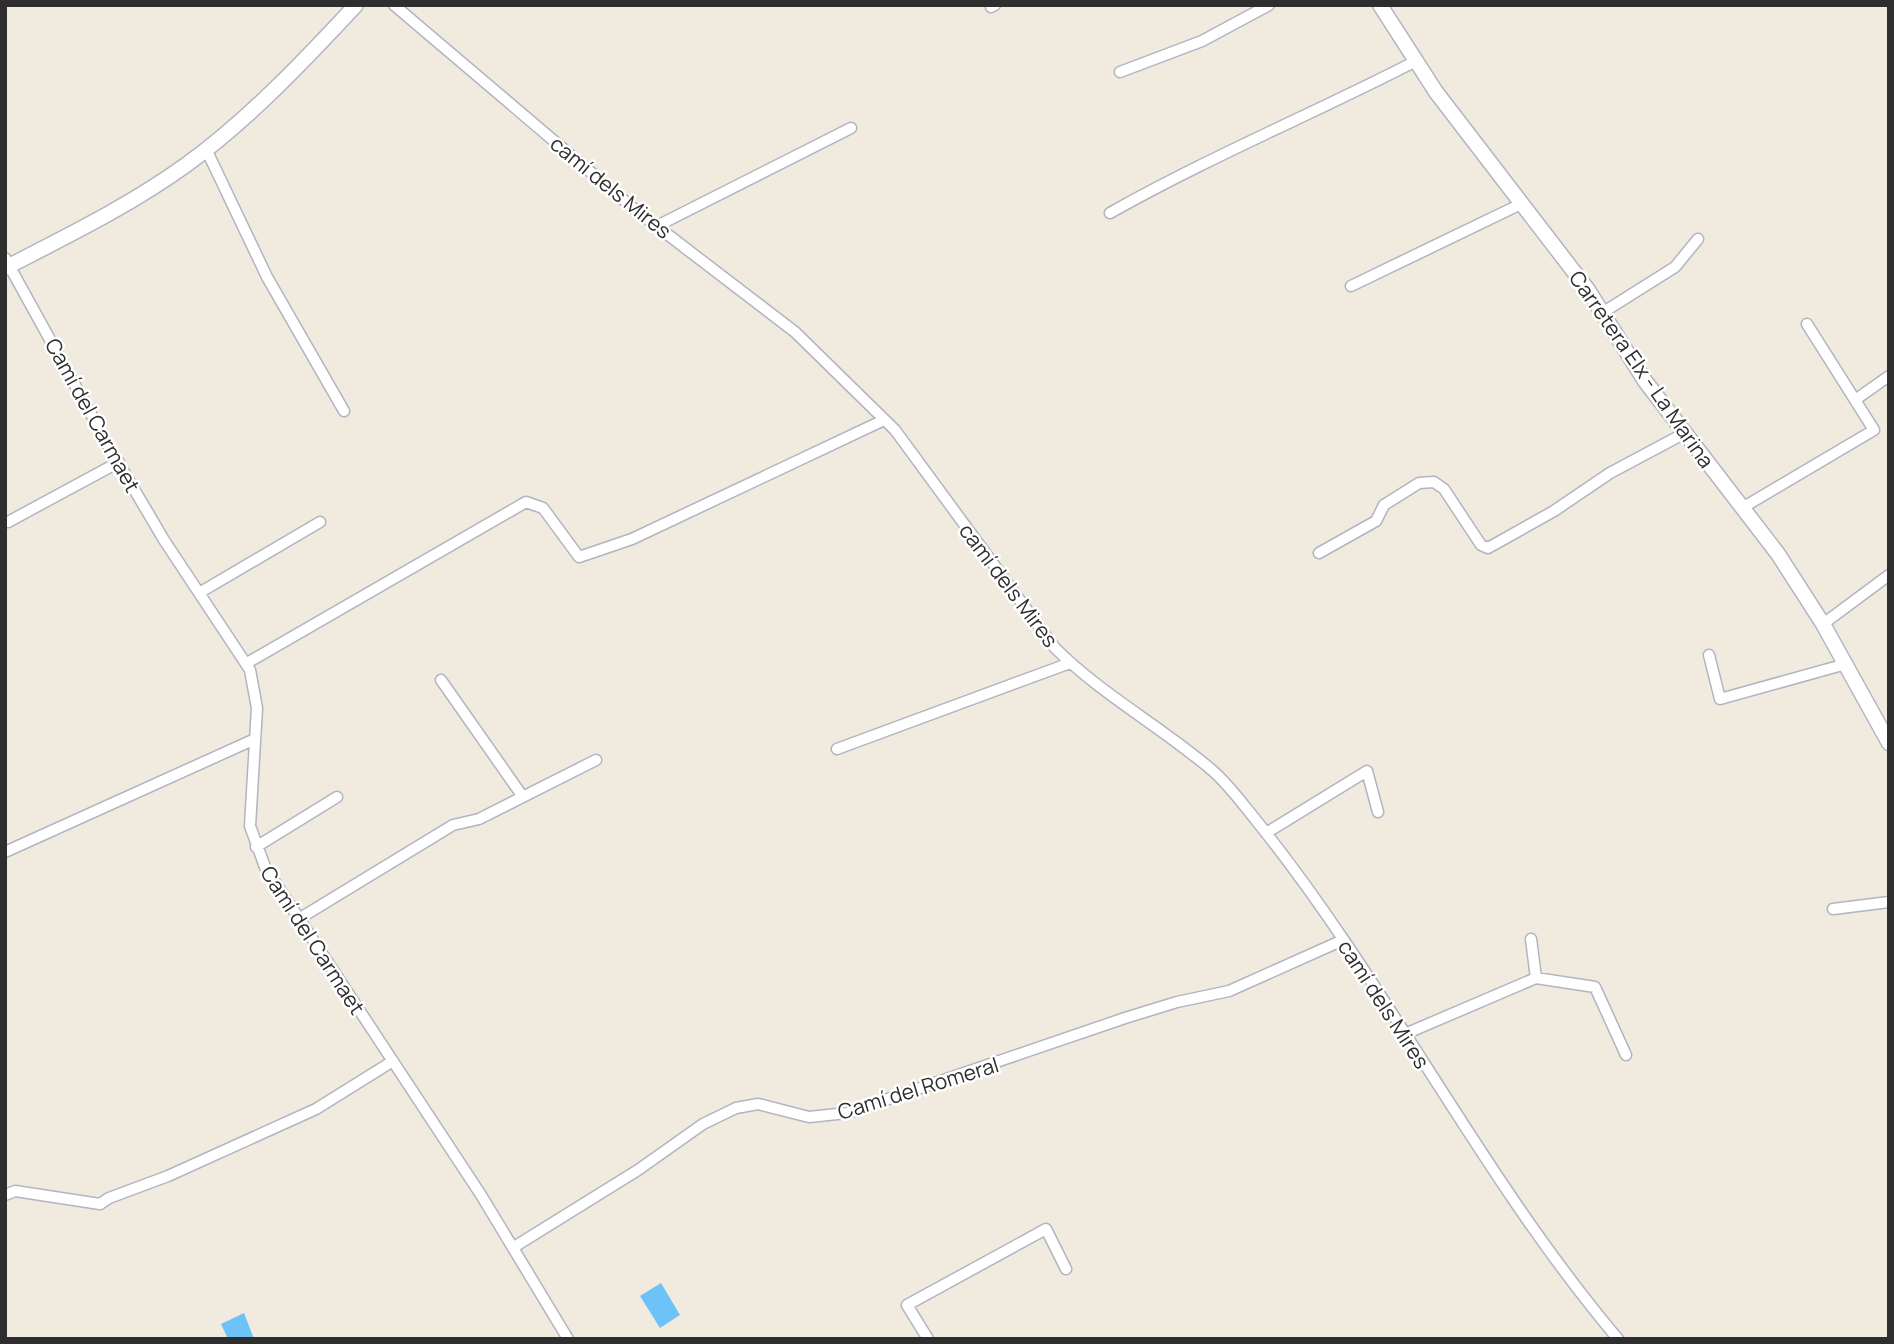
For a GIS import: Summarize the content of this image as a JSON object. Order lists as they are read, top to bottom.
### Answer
{
  "streets": {
    "main road": ["Carretera Elx - La Marina"],
    "street": ["camí dels Mires", "Camí del Carmaet", "Camí del Romeral"]
  },
  "crossings": [
    ["camí dels Mires", "Camí del Romeral"],
    ["Camí del Carmaet", "Camí del Romeral"]
  ]
}
